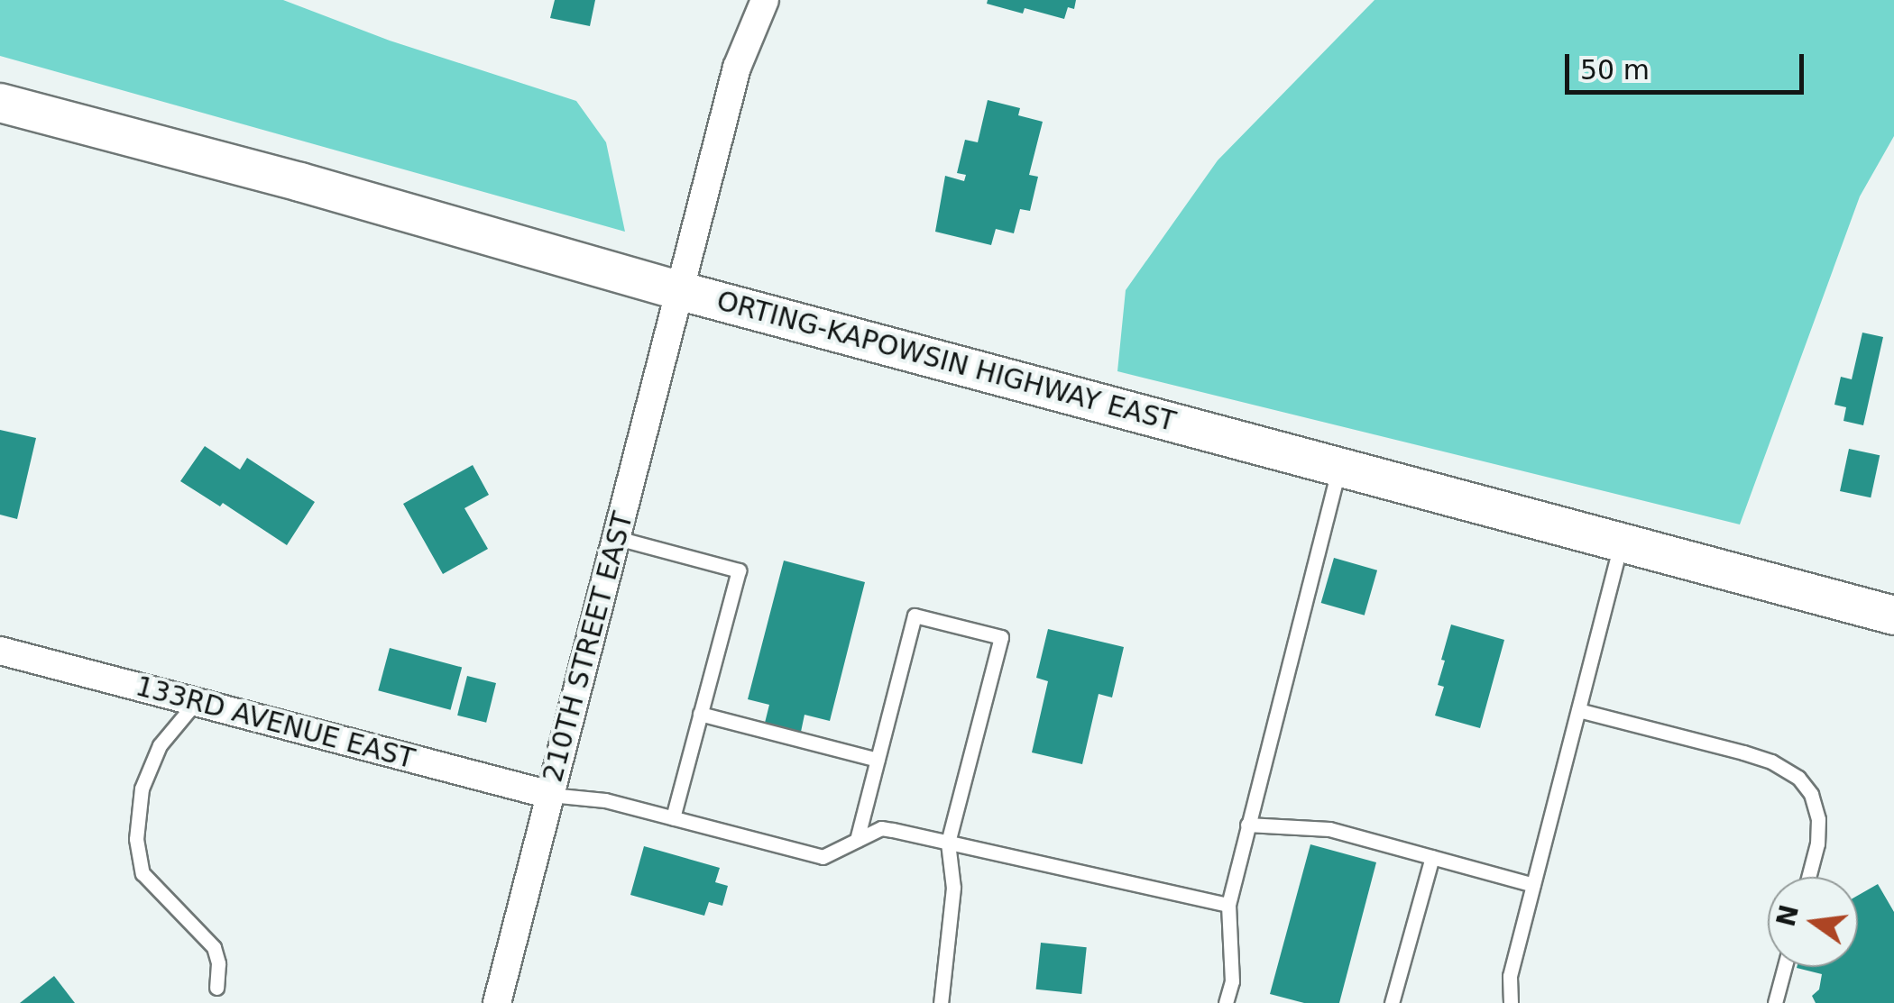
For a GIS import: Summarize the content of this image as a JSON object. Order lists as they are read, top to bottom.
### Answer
{
  "streets": {
    "main road": ["ORTING-KAPOWSIN HIGHWAY EAST"],
    "street": ["210TH STREET EAST", "133RD AVENUE EAST"]
  },
  "crossings": [
    ["ORTING-KAPOWSIN HIGHWAY EAST", "210TH STREET EAST"],
    ["210TH STREET EAST", "133RD AVENUE EAST"]
  ],
  "scale_bar": "50 m",
  "north": "left"
}
